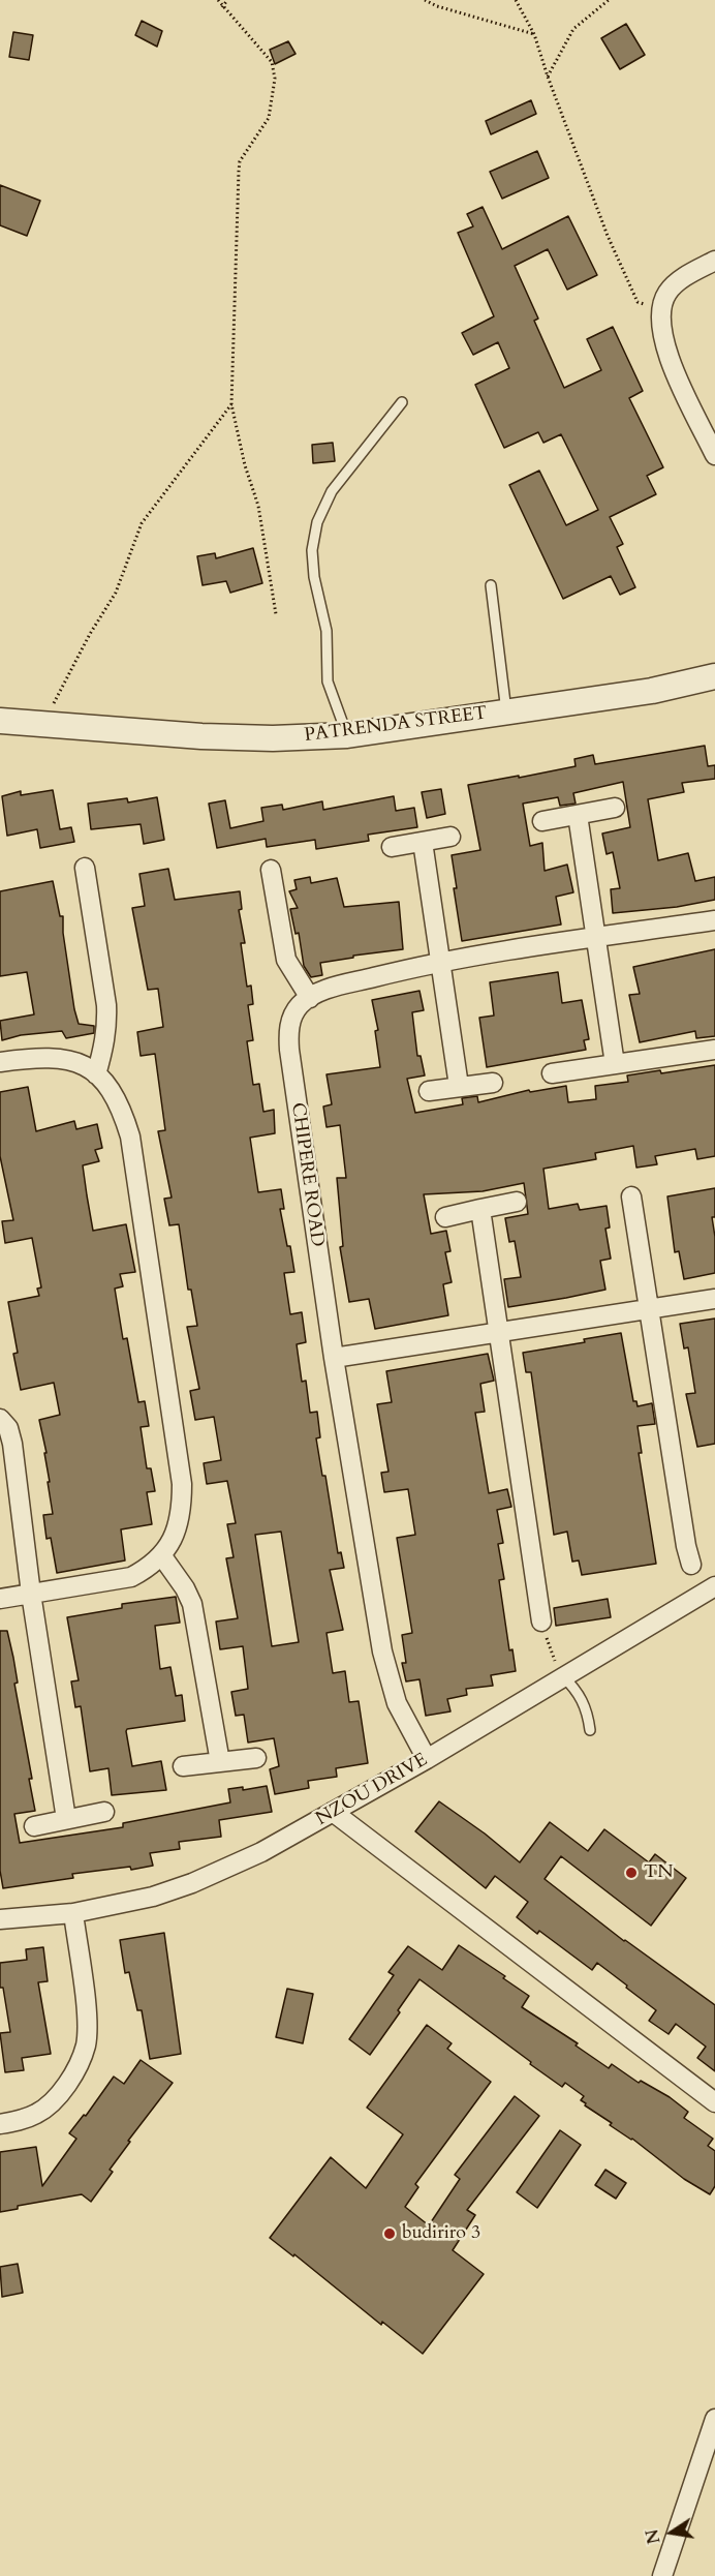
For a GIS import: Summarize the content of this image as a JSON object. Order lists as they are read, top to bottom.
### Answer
{
  "streets": {
    "street": ["PATRENDA STREET", "CHIPERE ROAD", "NZOU DRIVE"]
  },
  "crossings": [
    ["CHIPERE ROAD", "NZOU DRIVE"]
  ],
  "places": ["TN", "budiriro 3"],
  "north": "left"
}
